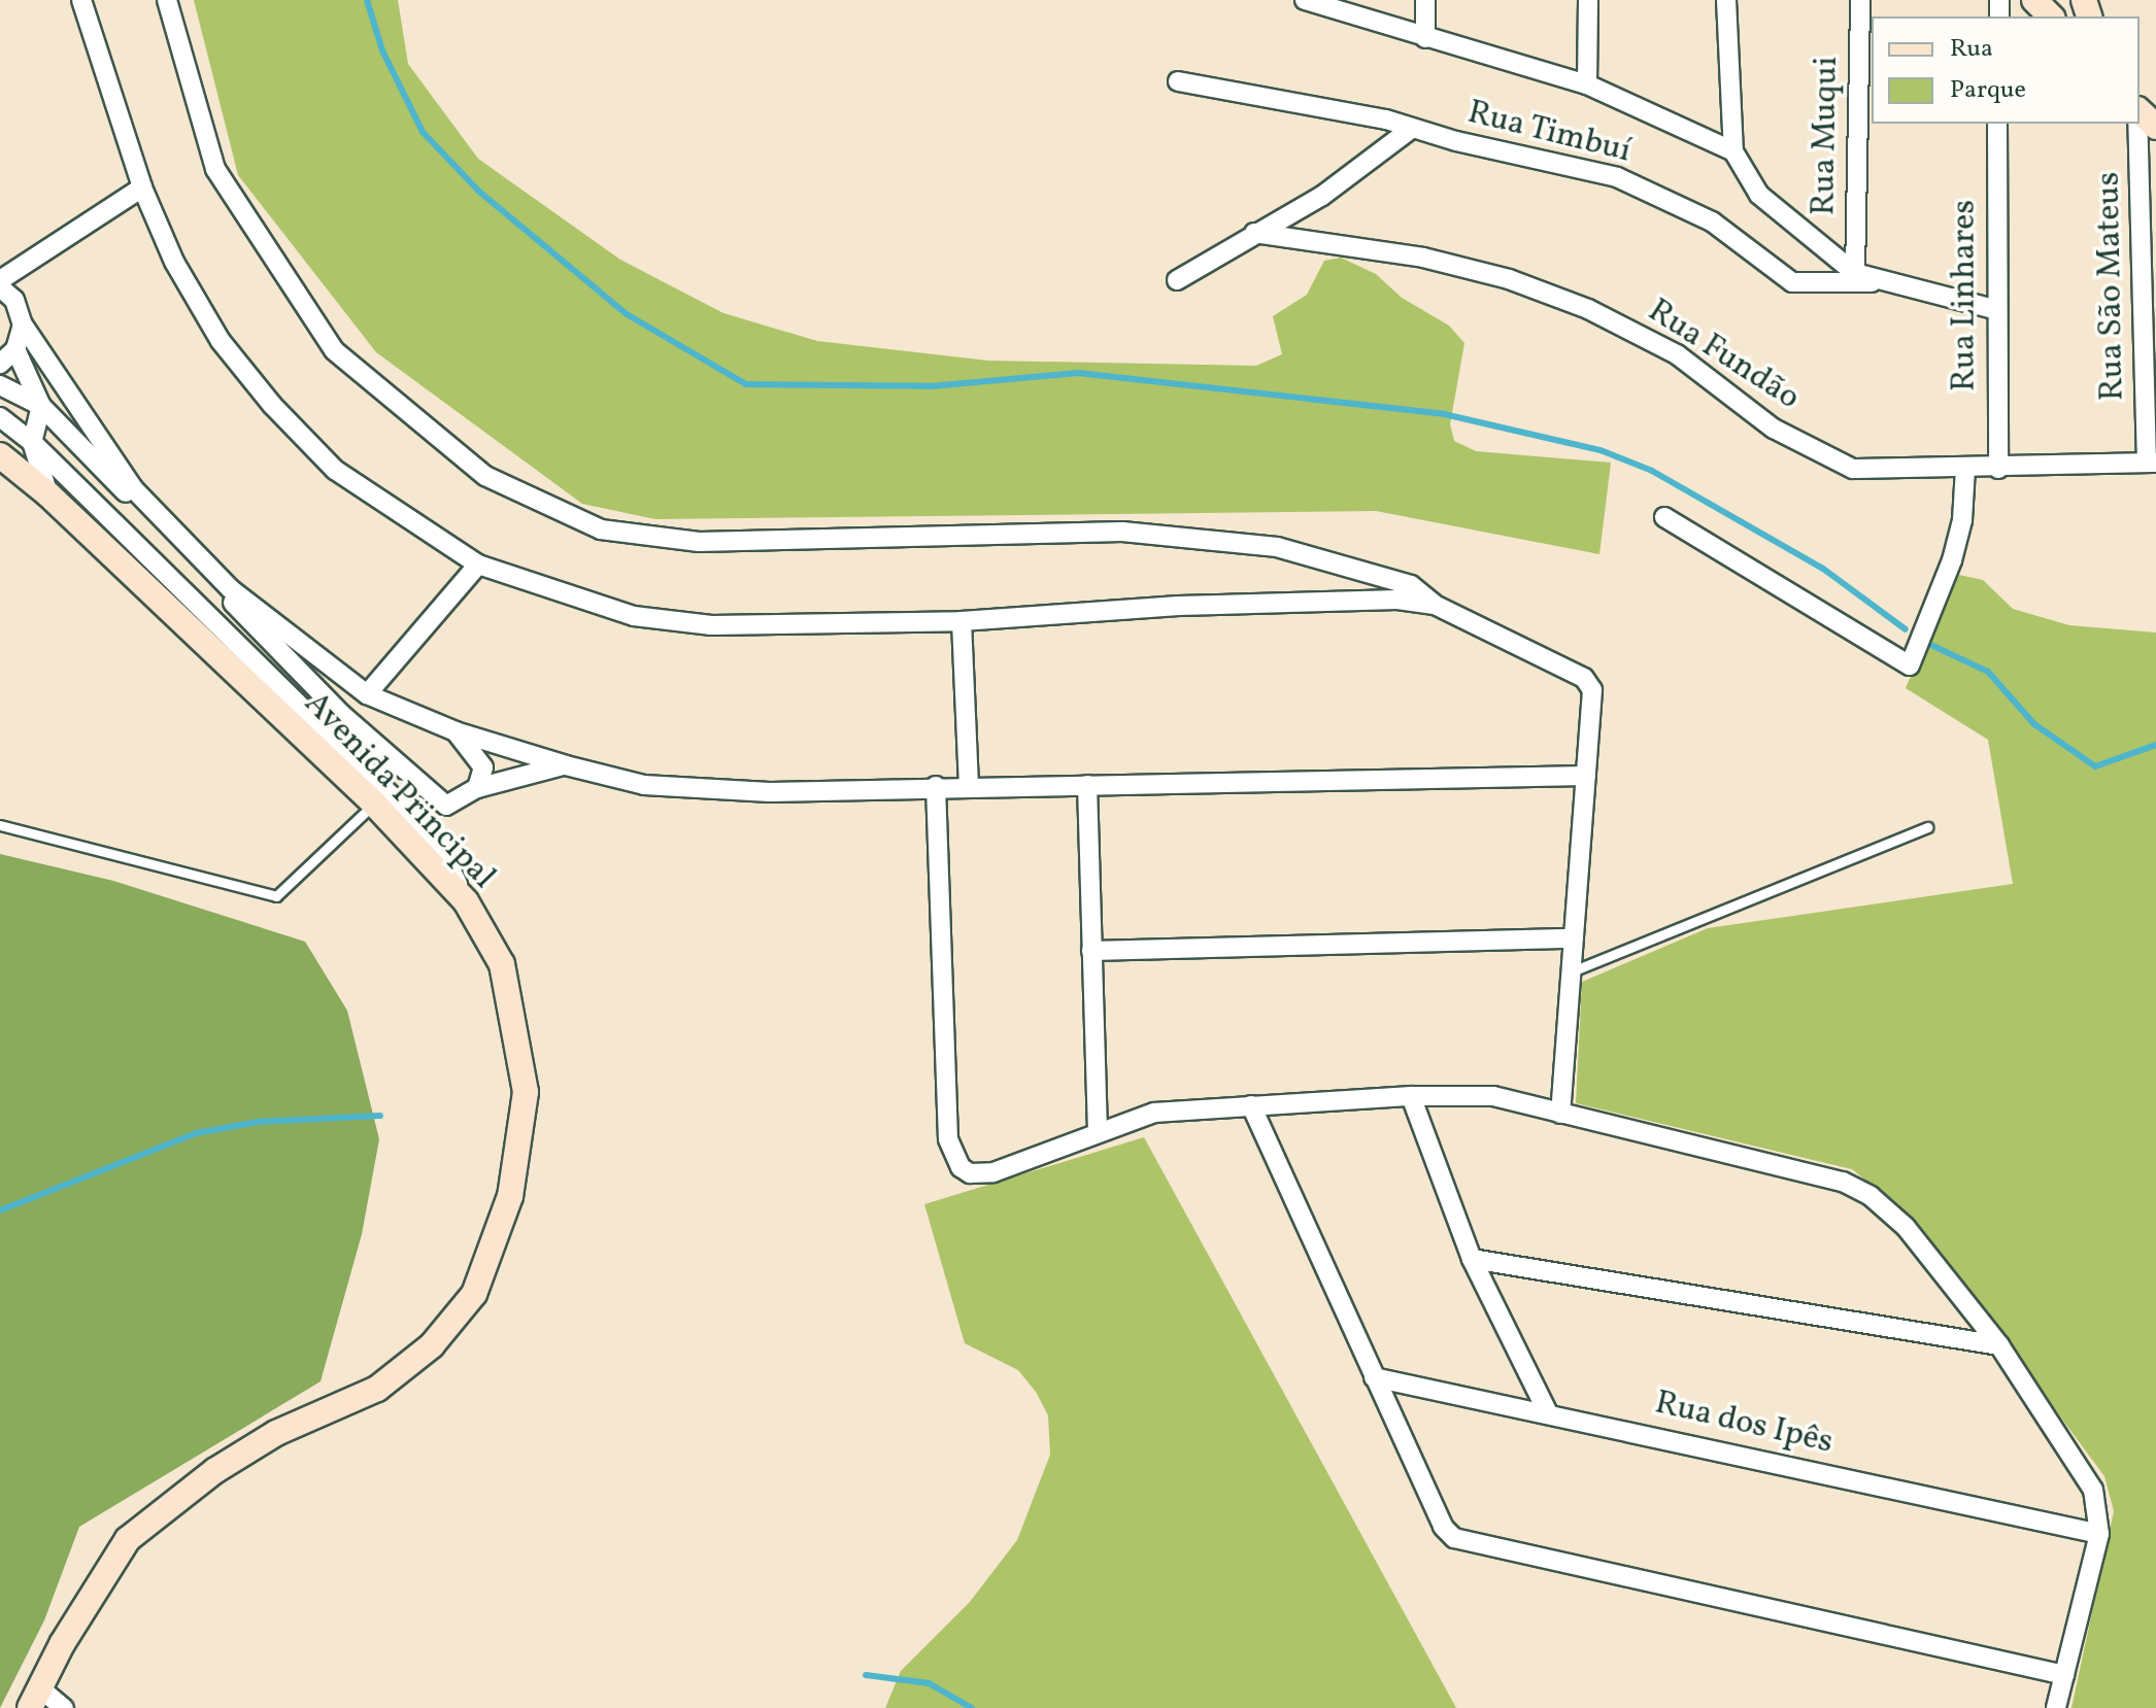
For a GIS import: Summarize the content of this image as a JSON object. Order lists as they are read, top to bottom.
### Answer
{
  "streets": {
    "street": [
      "Rua Timbuí",
      "Rua Muqui",
      "Rua São Mateus",
      "Rua Linhares",
      "Rua Fundão",
      "Avenida Principal",
      "Rua dos Ipês"
    ]
  },
  "crossings": [
    ["Rua São Mateus", "Rua Fundão"],
    ["Rua Linhares", "Rua Fundão"]
  ],
  "legend": ["Rua", "Parque"]
}
